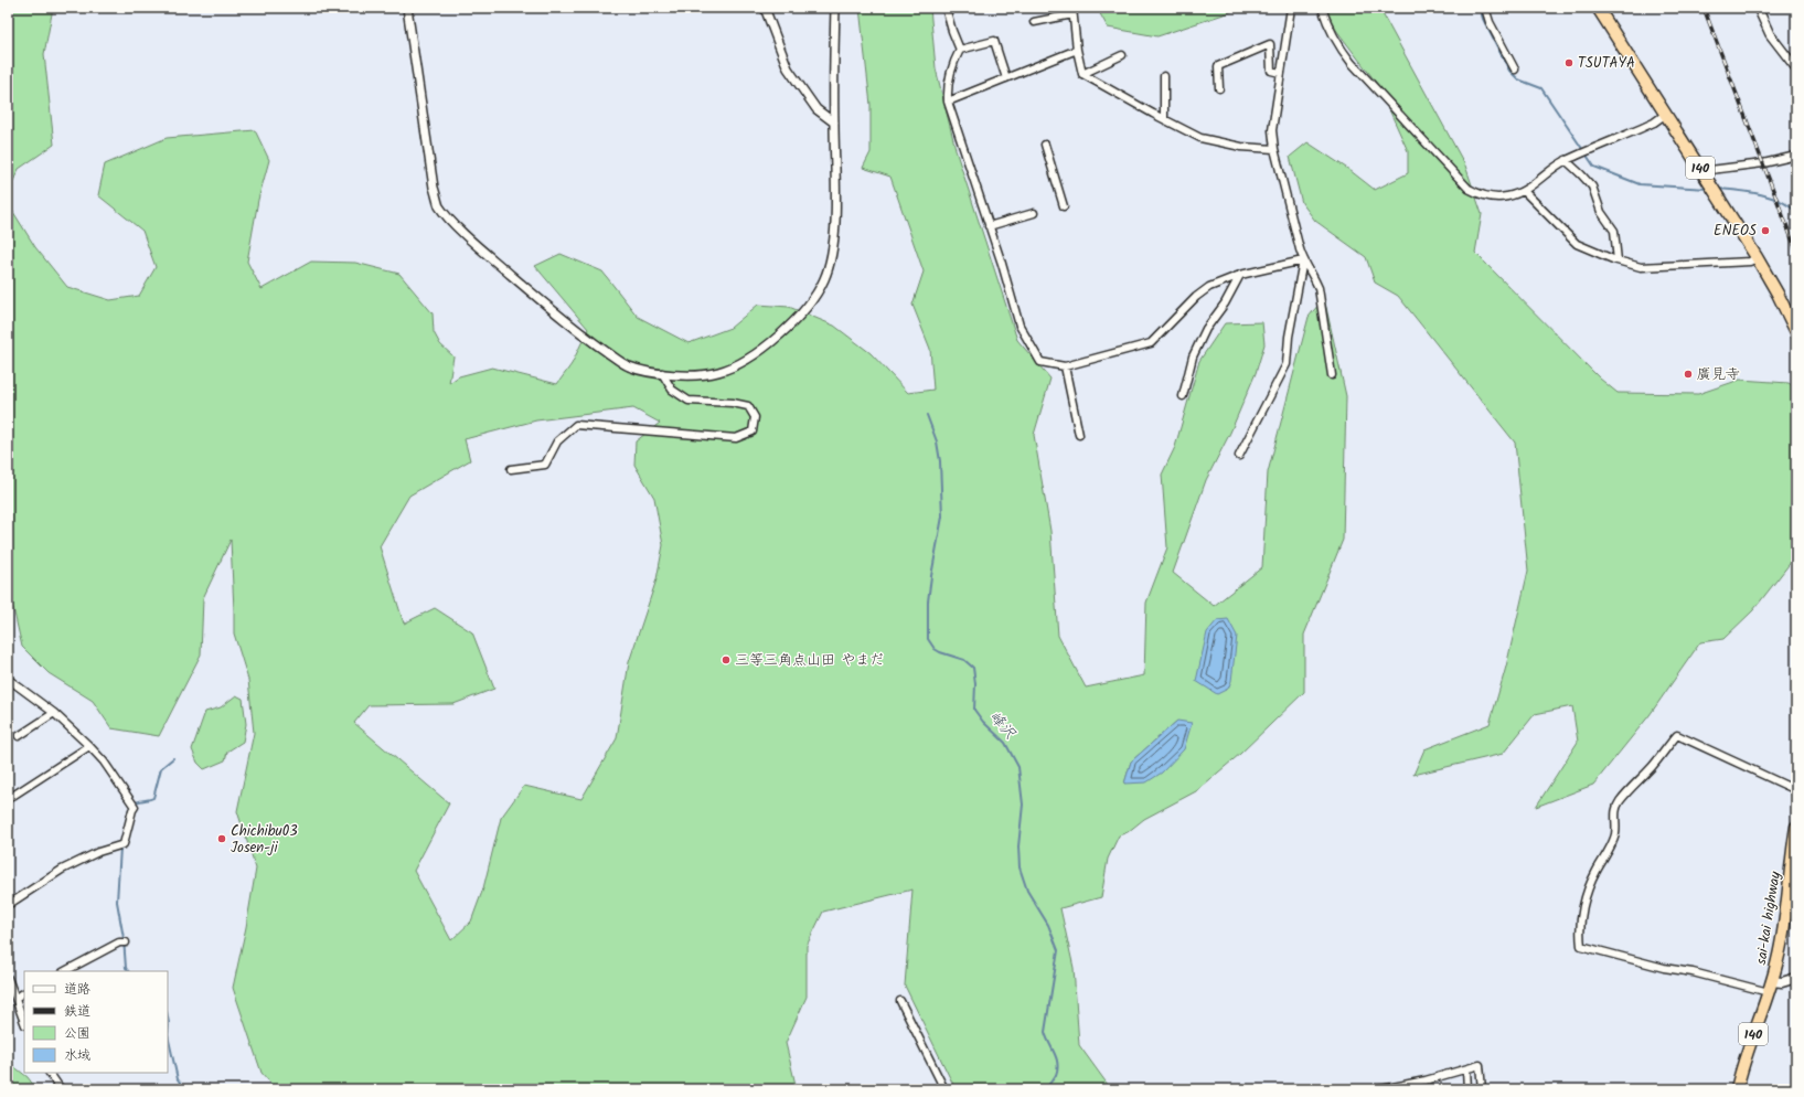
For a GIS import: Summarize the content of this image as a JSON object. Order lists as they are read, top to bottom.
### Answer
{
  "streets": {
    "highway": ["140", "sai-kai highway"]
  },
  "water": ["峰沢"],
  "places": [
    "TSUTAYA",
    "ENEOS",
    "廣見寺",
    "三等三角点山田 やまだ",
    "Chichibu03 Josen-ji"
  ],
  "legend": [
    "道路",
    "鉄道",
    "公園",
    "水域"
  ]
}
